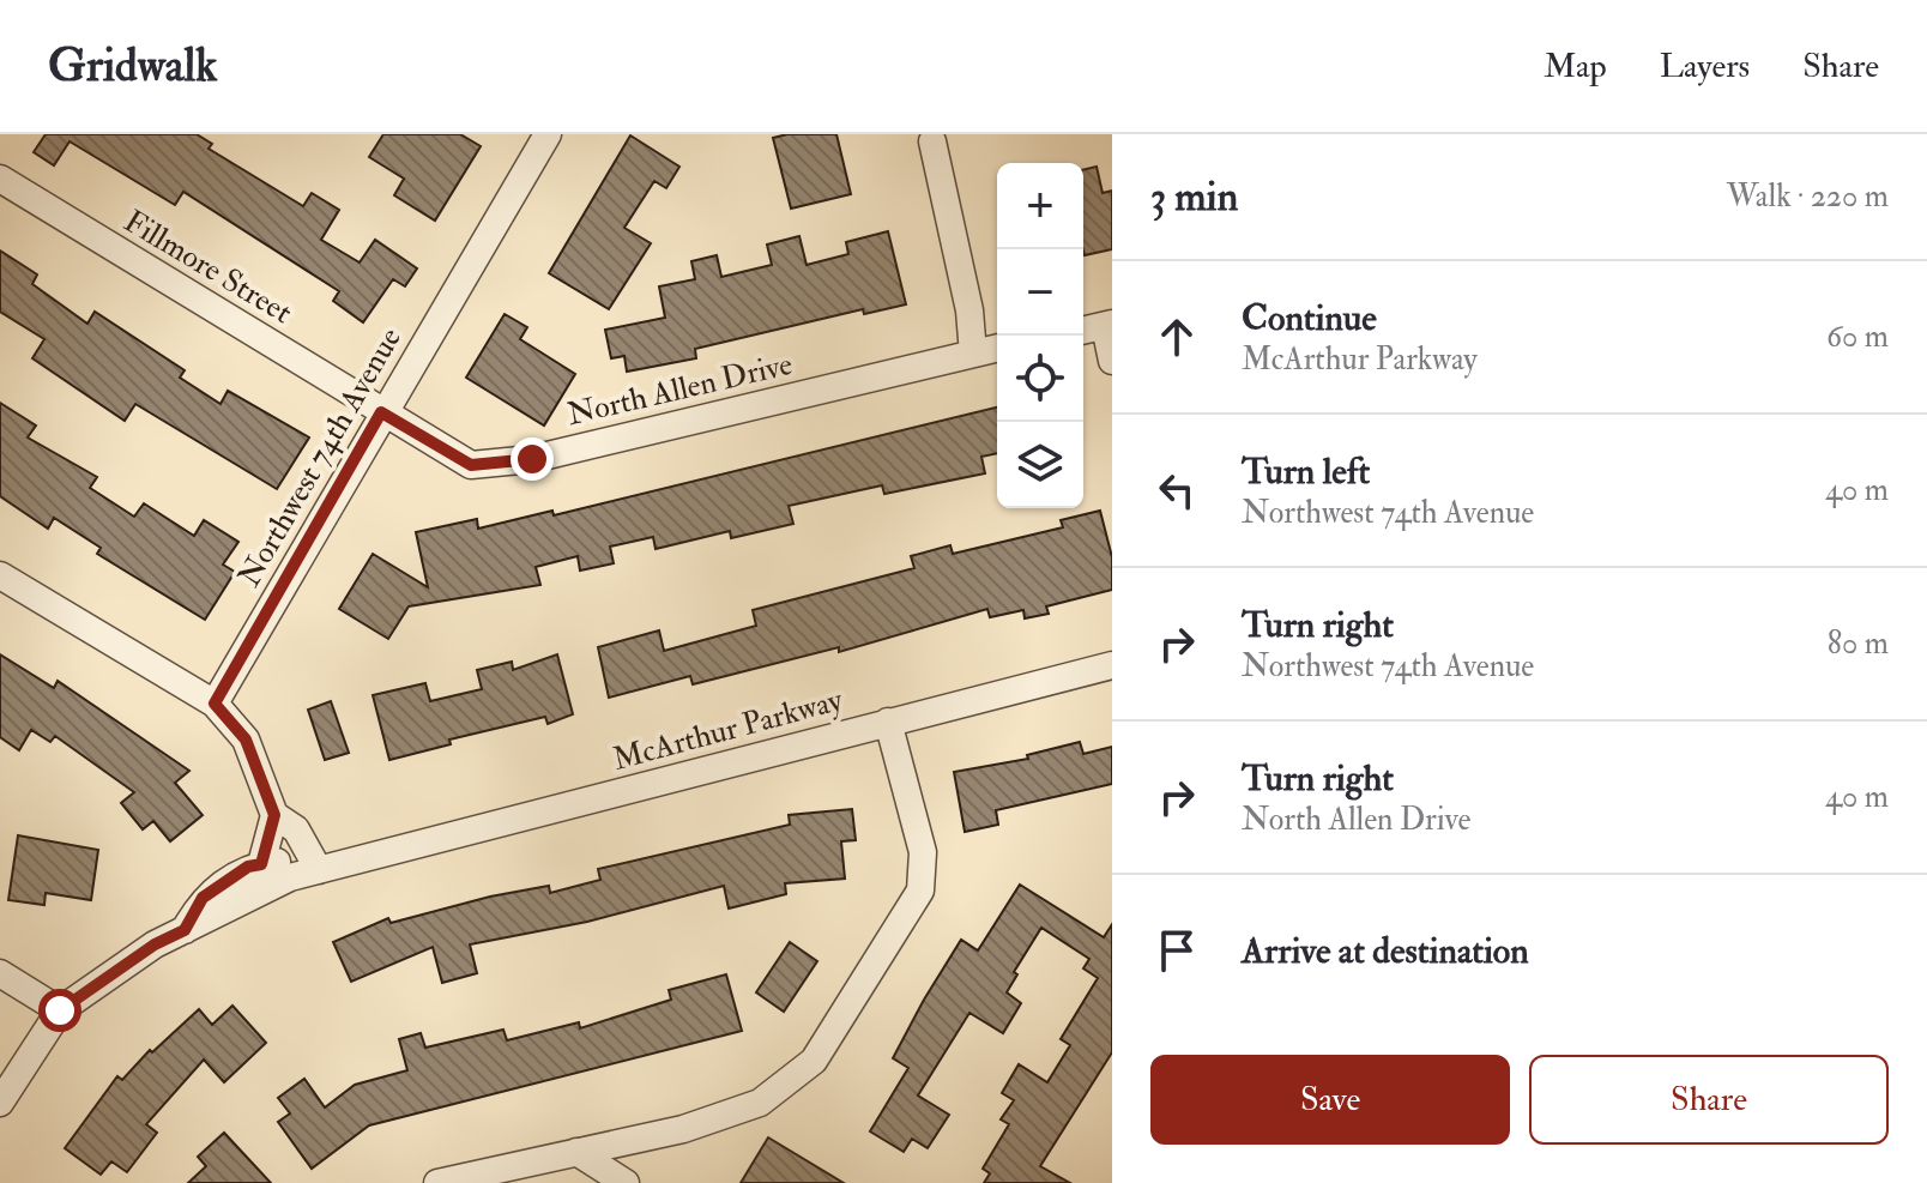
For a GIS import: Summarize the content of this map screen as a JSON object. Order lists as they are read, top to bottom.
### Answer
{
  "streets": {
    "street": [
      "Fillmore Street",
      "North Allen Drive",
      "Northwest 74th Avenue",
      "McArthur Parkway"
    ]
  },
  "crossings": [
    ["Fillmore Street", "North Allen Drive"],
    ["Fillmore Street", "Northwest 74th Avenue"],
    ["North Allen Drive", "Northwest 74th Avenue"]
  ],
  "page": {
    "header": "Gridwalk",
    "nav": ["Map", "Layers", "Share"],
    "heading": ["3 min", "Walk · 220 m"],
    "map_buttons": ["+", "−"],
    "list": [
      ["Continue", "McArthur Parkway", "60 m"],
      ["Turn left", "Northwest 74th Avenue", "40 m"],
      ["Turn right", "Northwest 74th Avenue", "80 m"],
      ["Turn right", "North Allen Drive", "40 m"],
      "Arrive at destination"
    ],
    "buttons": ["Save", "Share"]
  }
}
